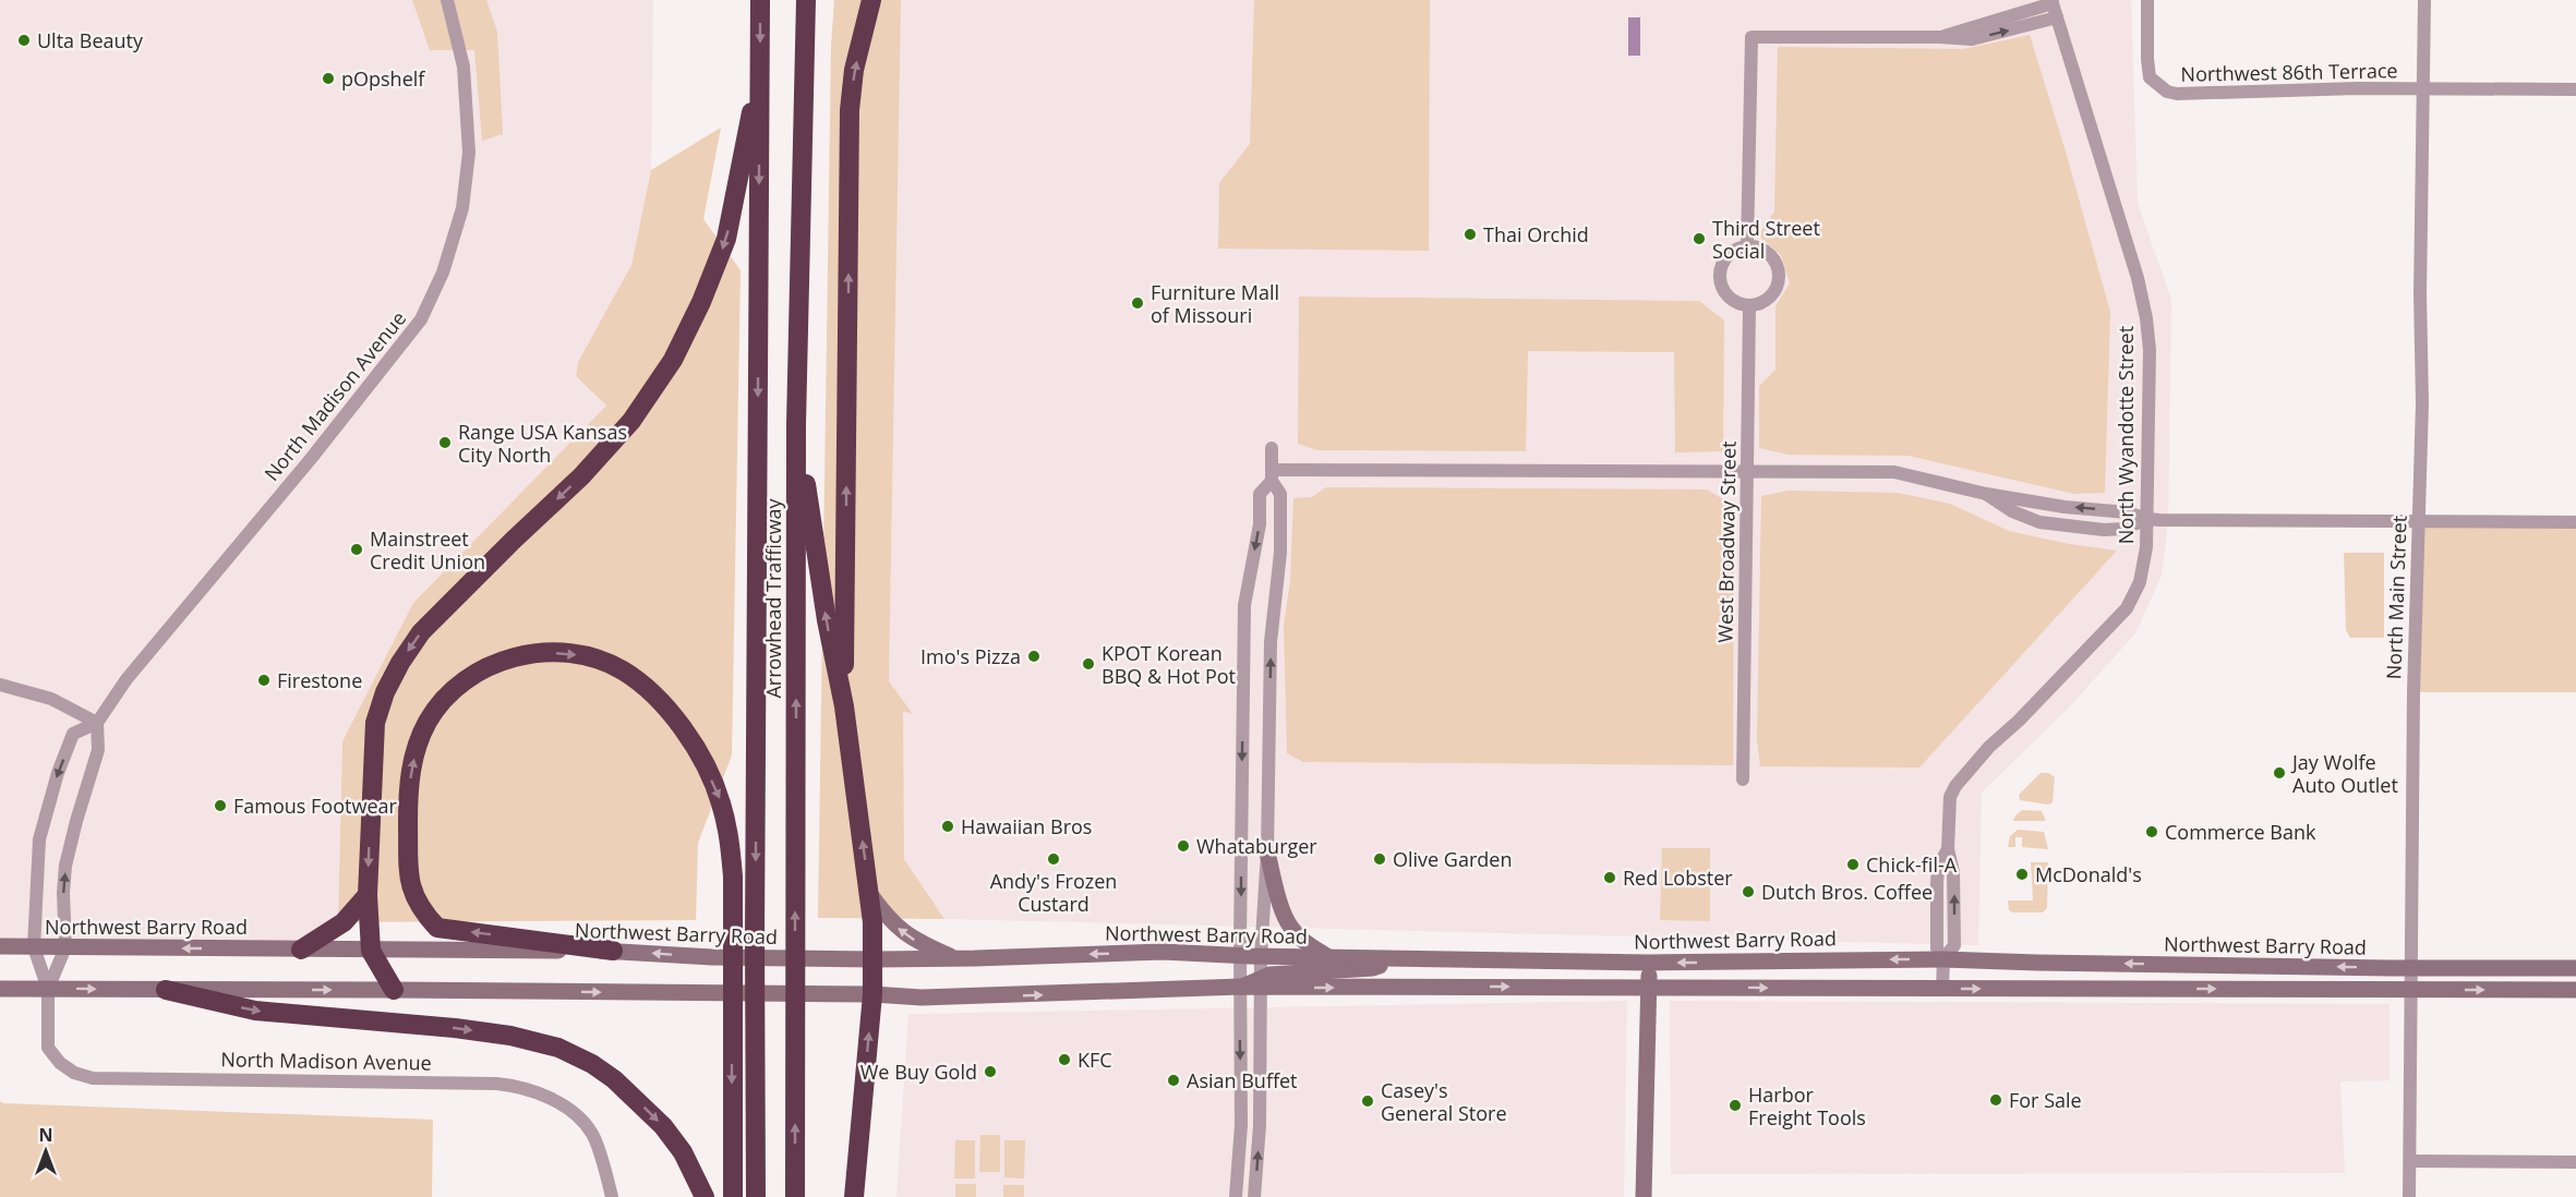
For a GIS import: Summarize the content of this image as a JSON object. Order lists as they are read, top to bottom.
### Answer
{
  "streets": {
    "highway": ["Arrowhead Trafficway"],
    "main road": ["Northwest Barry Road"],
    "street": [
      "Northwest 86th Terrace",
      "North Madison Avenue",
      "North Wyandotte Street",
      "West Broadway Street",
      "North Main Street"
    ]
  },
  "crossings": [
    ["Northwest 86th Terrace", "North Main Street"],
    ["North Madison Avenue", "Northwest Barry Road"],
    ["North Wyandotte Street", "Northwest Barry Road"],
    ["North Main Street", "Northwest Barry Road"]
  ],
  "places": [
    "Ulta Beauty",
    "pOpshelf",
    "Thai Orchid",
    "Third Street Social",
    "Furniture Mall of Missouri",
    "Range USA Kansas City North",
    "Mainstreet Credit Union",
    "Imo's Pizza",
    "KPOT Korean BBQ & Hot Pot",
    "Firestone",
    "Jay Wolfe Auto Outlet",
    "Famous Footwear",
    "Hawaiian Bros",
    "Commerce Bank",
    "Whataburger",
    "Andy's Frozen Custard",
    "Olive Garden",
    "Chick-fil-A",
    "McDonald's",
    "Red Lobster",
    "Dutch Bros. Coffee",
    "KFC",
    "We Buy Gold",
    "Asian Buffet",
    "For Sale",
    "Casey's General Store",
    "Harbor Freight Tools"
  ],
  "north": "top"
}
